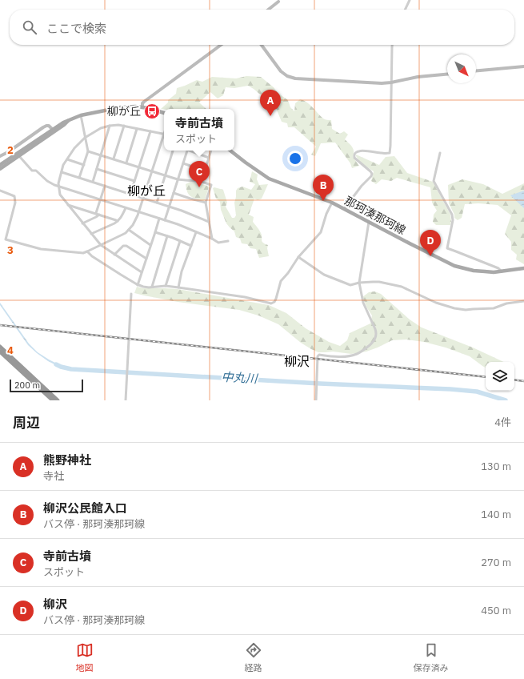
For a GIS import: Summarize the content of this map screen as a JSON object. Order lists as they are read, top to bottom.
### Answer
{
  "streets": {
    "main road": ["那珂湊那珂線"]
  },
  "districts": ["柳が丘", "柳沢"],
  "water": ["中丸川"],
  "places": {
    "bus stop": ["柳が丘"]
  },
  "scale_bar": "200 m",
  "north": "bottom right",
  "page": {
    "search": "ここで検索",
    "pins": [
      "A",
      "C",
      "B",
      "D"
    ],
    "popup": ["寺前古墳", "スポット"],
    "scale": "200 m",
    "heading": ["周辺", "4件"],
    "list": [
      {
        "mark": "A",
        "name": "熊野神社",
        "note": "寺社",
        "value": "130 m"
      },
      {
        "mark": "B",
        "name": "柳沢公民館入口",
        "note": "バス停 · 那珂湊那珂線",
        "value": "140 m"
      },
      {
        "mark": "C",
        "name": "寺前古墳",
        "note": "スポット",
        "value": "270 m"
      },
      {
        "mark": "D",
        "name": "柳沢",
        "note": "バス停 · 那珂湊那珂線",
        "value": "450 m"
      }
    ],
    "nav": ["地図", "経路", "保存済み"]
  },
  "grid": {
    "rows": ["2", "3", "4"]
  }
}
